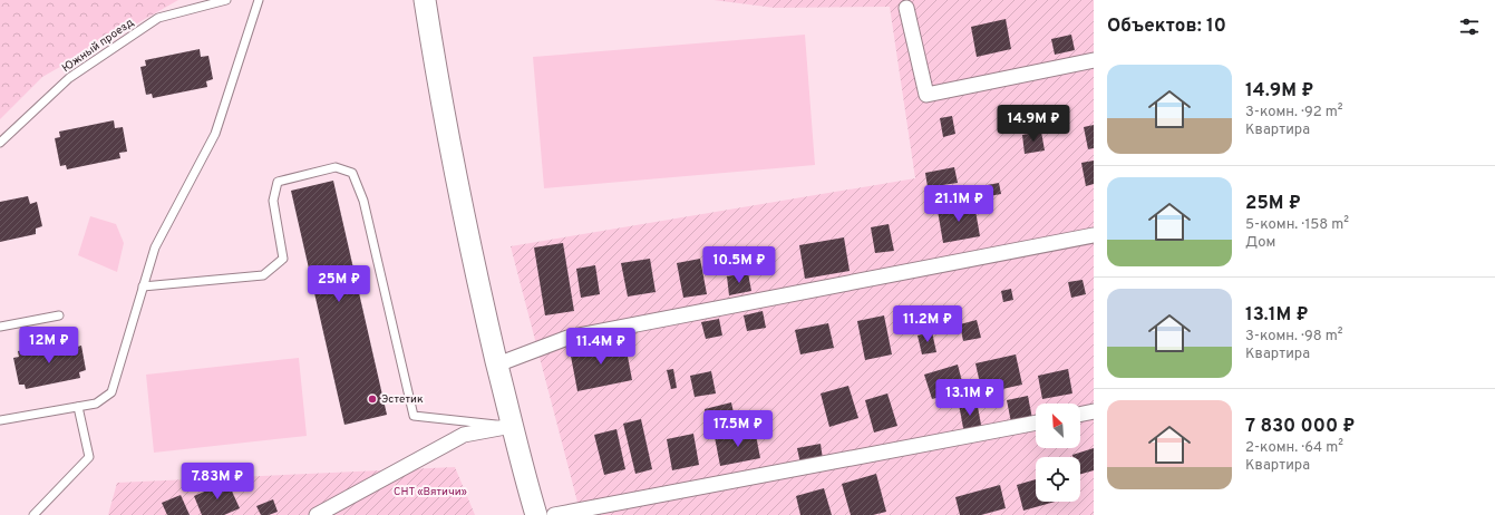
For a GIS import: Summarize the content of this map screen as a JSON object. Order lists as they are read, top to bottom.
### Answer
{
  "streets": {
    "lane": ["Южный проезд"]
  },
  "parks": ["СНТ «Вятичи»"],
  "places": ["Эстетик"],
  "north": "top left",
  "page": {
    "heading": "Объектов: 10",
    "list": [
      {
        "name": "14.9M ₽",
        "note": "3-комн. · 92 m² · Квартира"
      },
      {
        "name": "25M ₽",
        "note": "5-комн. · 158 m² · Дом"
      },
      {
        "name": "13.1M ₽",
        "note": "3-комн. · 98 m² · Квартира"
      },
      {
        "name": "7 830 000 ₽",
        "note": "2-комн. · 64 m² · Квартира"
      }
    ],
    "price": [
      "14.9M ₽",
      "21.1M ₽",
      "10.5M ₽",
      "25M ₽",
      "11.2M ₽",
      "12M ₽",
      "11.4M ₽",
      "13.1M ₽",
      "17.5M ₽",
      "7.83M ₽"
    ]
  }
}
